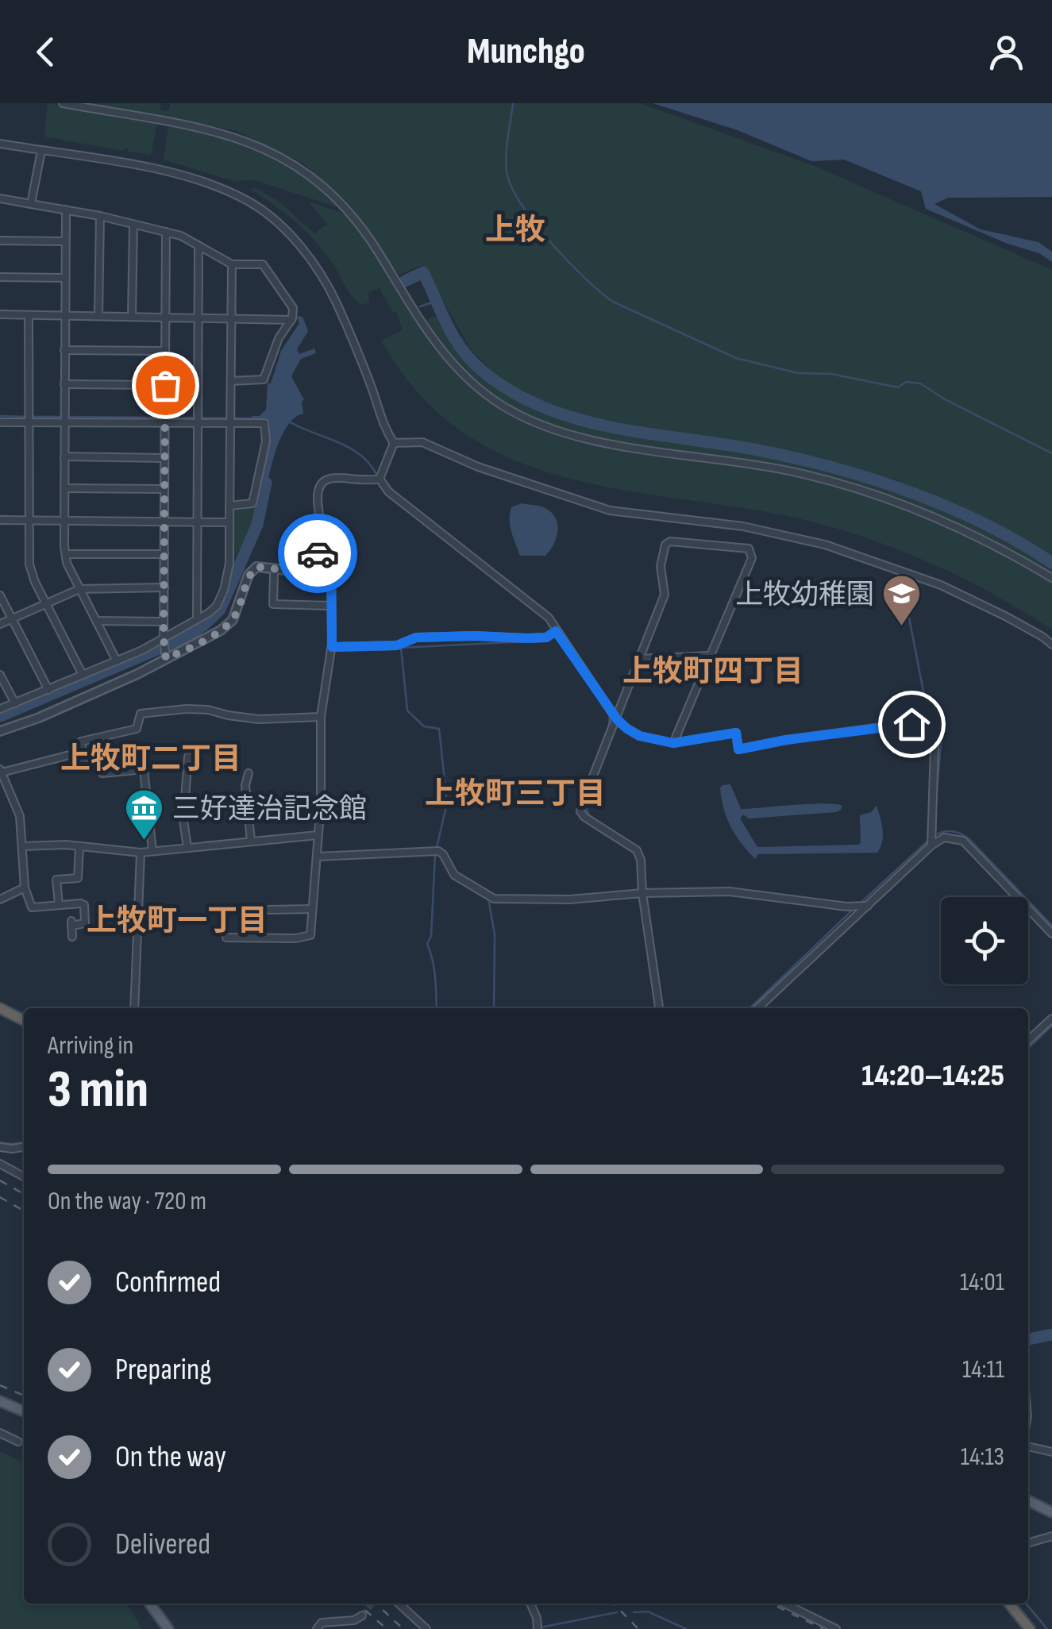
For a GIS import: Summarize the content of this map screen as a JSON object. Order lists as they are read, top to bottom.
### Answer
{
  "districts": [
    "上牧",
    "上牧町四丁目",
    "上牧町二丁目",
    "上牧町三丁目",
    "上牧町一丁目"
  ],
  "places": {
    "school or university": ["上牧幼稚園"],
    "museum": ["三好達治記念館"]
  },
  "page": {
    "header": "Munchgo",
    "heading": ["3 min", "Arriving in", "14:20–14:25"],
    "bar": "On the way · 720 m",
    "list": [
      ["Confirmed", "14:01"],
      ["Preparing", "14:11"],
      ["On the way", "14:13"],
      "Delivered"
    ]
  }
}
